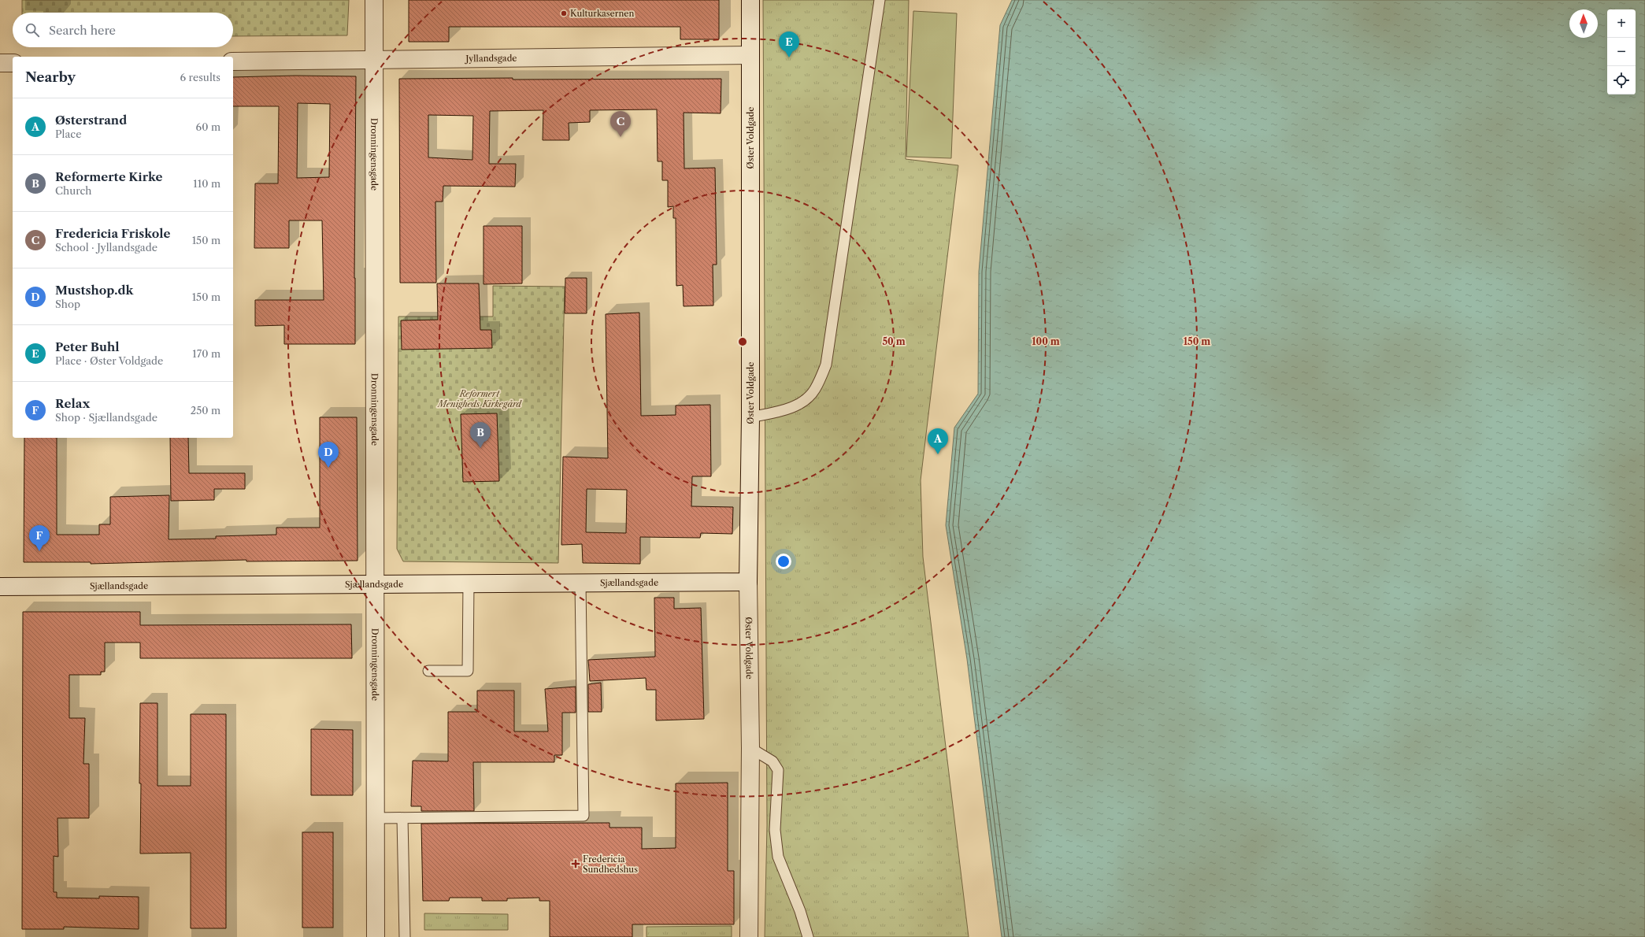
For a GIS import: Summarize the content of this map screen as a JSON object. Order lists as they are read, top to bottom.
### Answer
{
  "streets": {
    "street": [
      "Jyllandsgade",
      "Øster Voldgade",
      "Dronningensgade",
      "Sjællandsgade"
    ]
  },
  "crossings": [
    ["Jyllandsgade", "Øster Voldgade"],
    ["Jyllandsgade", "Dronningensgade"],
    ["Øster Voldgade", "Sjællandsgade"],
    ["Dronningensgade", "Sjællandsgade"]
  ],
  "parks": ["Reformert Menigheds Kirkegård"],
  "places": {
    "other": ["Kulturkasernen"],
    "health": ["Fredericia Sundhedshus"]
  },
  "north": "top",
  "page": {
    "map_buttons": ["+", "−"],
    "search": "Search here",
    "pins": [
      "E",
      "C",
      "B",
      "A",
      "D",
      "F"
    ],
    "heading": ["Nearby", "6 results"],
    "list": [
      {
        "mark": "A",
        "name": "Østerstrand",
        "note": "Place",
        "value": "60 m"
      },
      {
        "mark": "B",
        "name": "Reformerte Kirke",
        "note": "Church",
        "value": "110 m"
      },
      {
        "mark": "C",
        "name": "Fredericia Friskole",
        "note": "School · Jyllandsgade",
        "value": "150 m"
      },
      {
        "mark": "D",
        "name": "Mustshop.dk",
        "note": "Shop",
        "value": "150 m"
      },
      {
        "mark": "E",
        "name": "Peter Buhl",
        "note": "Place · Øster Voldgade",
        "value": "170 m"
      },
      {
        "mark": "F",
        "name": "Relax",
        "note": "Shop · Sjællandsgade",
        "value": "250 m"
      }
    ]
  },
  "rings": ["50 m", "100 m", "150 m"]
}
